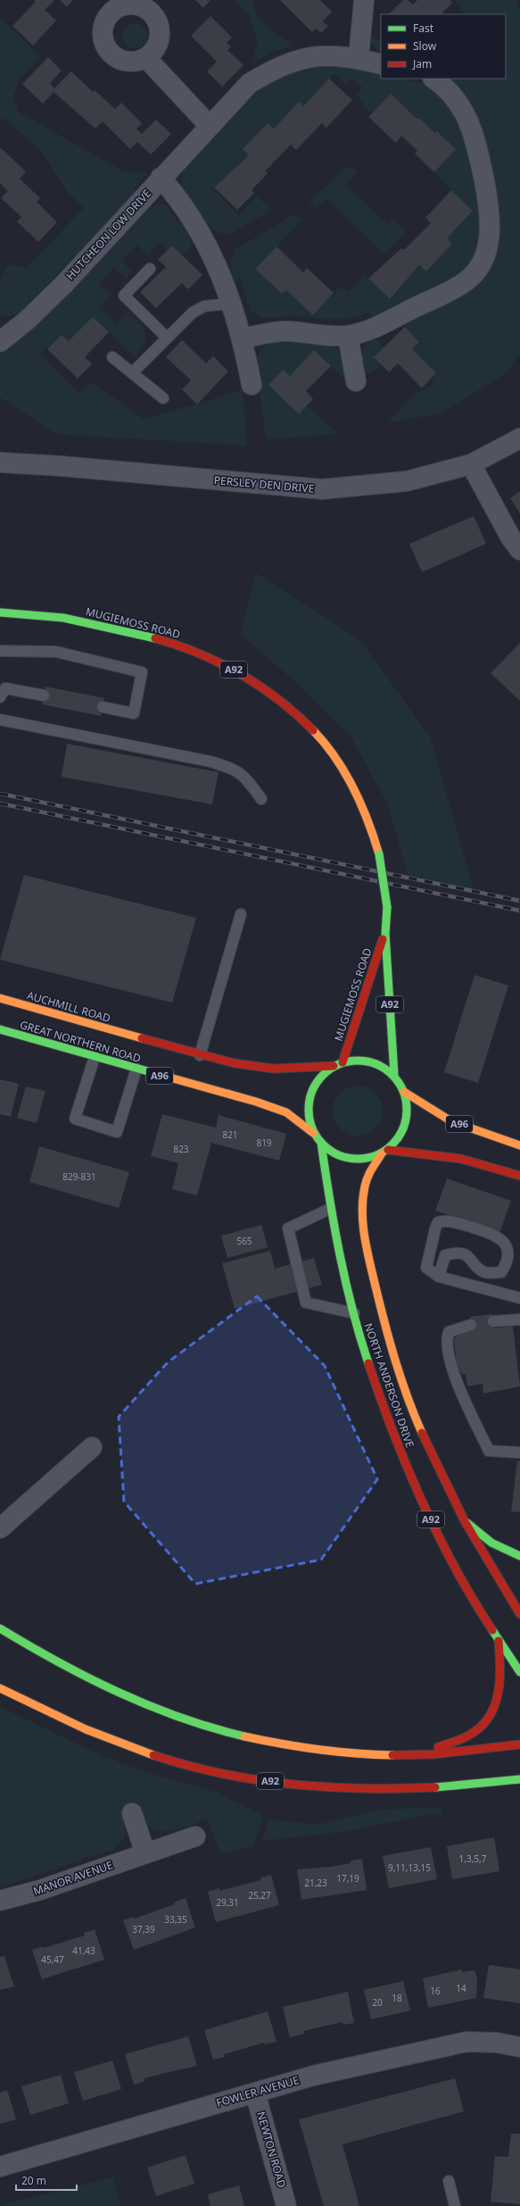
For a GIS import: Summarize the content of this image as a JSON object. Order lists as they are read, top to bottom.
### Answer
{
  "streets": {
    "main road": [
      "MUGIEMOSS ROAD",
      "A92",
      "AUCHMILL ROAD",
      "GREAT NORTHERN ROAD",
      "A96",
      "NORTH ANDERSON DRIVE"
    ],
    "street": [
      "HUTCHEON LOW DRIVE",
      "PERSLEY DEN DRIVE",
      "MANOR AVENUE",
      "FOWLER AVENUE",
      "NEWTON ROAD"
    ]
  },
  "crossings": [
    ["MUGIEMOSS ROAD", "A92"],
    ["MUGIEMOSS ROAD", "GREAT NORTHERN ROAD"],
    ["MUGIEMOSS ROAD", "A96"],
    ["MUGIEMOSS ROAD", "NORTH ANDERSON DRIVE"],
    ["A92", "GREAT NORTHERN ROAD"],
    ["A92", "A96"],
    ["A92", "NORTH ANDERSON DRIVE"],
    ["AUCHMILL ROAD", "GREAT NORTHERN ROAD"],
    ["GREAT NORTHERN ROAD", "A96"],
    ["GREAT NORTHERN ROAD", "NORTH ANDERSON DRIVE"],
    ["A96", "NORTH ANDERSON DRIVE"],
    ["FOWLER AVENUE", "NEWTON ROAD"]
  ],
  "house_numbers": [
    "821",
    "819",
    "823",
    "829-831",
    "565",
    "1,3,5,7",
    "9,11,13,15",
    "17,19",
    "21,23",
    "25,27",
    "29,31",
    "33,35",
    "37,39",
    "41,43",
    "45,47",
    "14",
    "16",
    "18",
    "20"
  ],
  "legend": ["Fast", "Slow", "Jam"],
  "scale_bar": "20 m"
}
